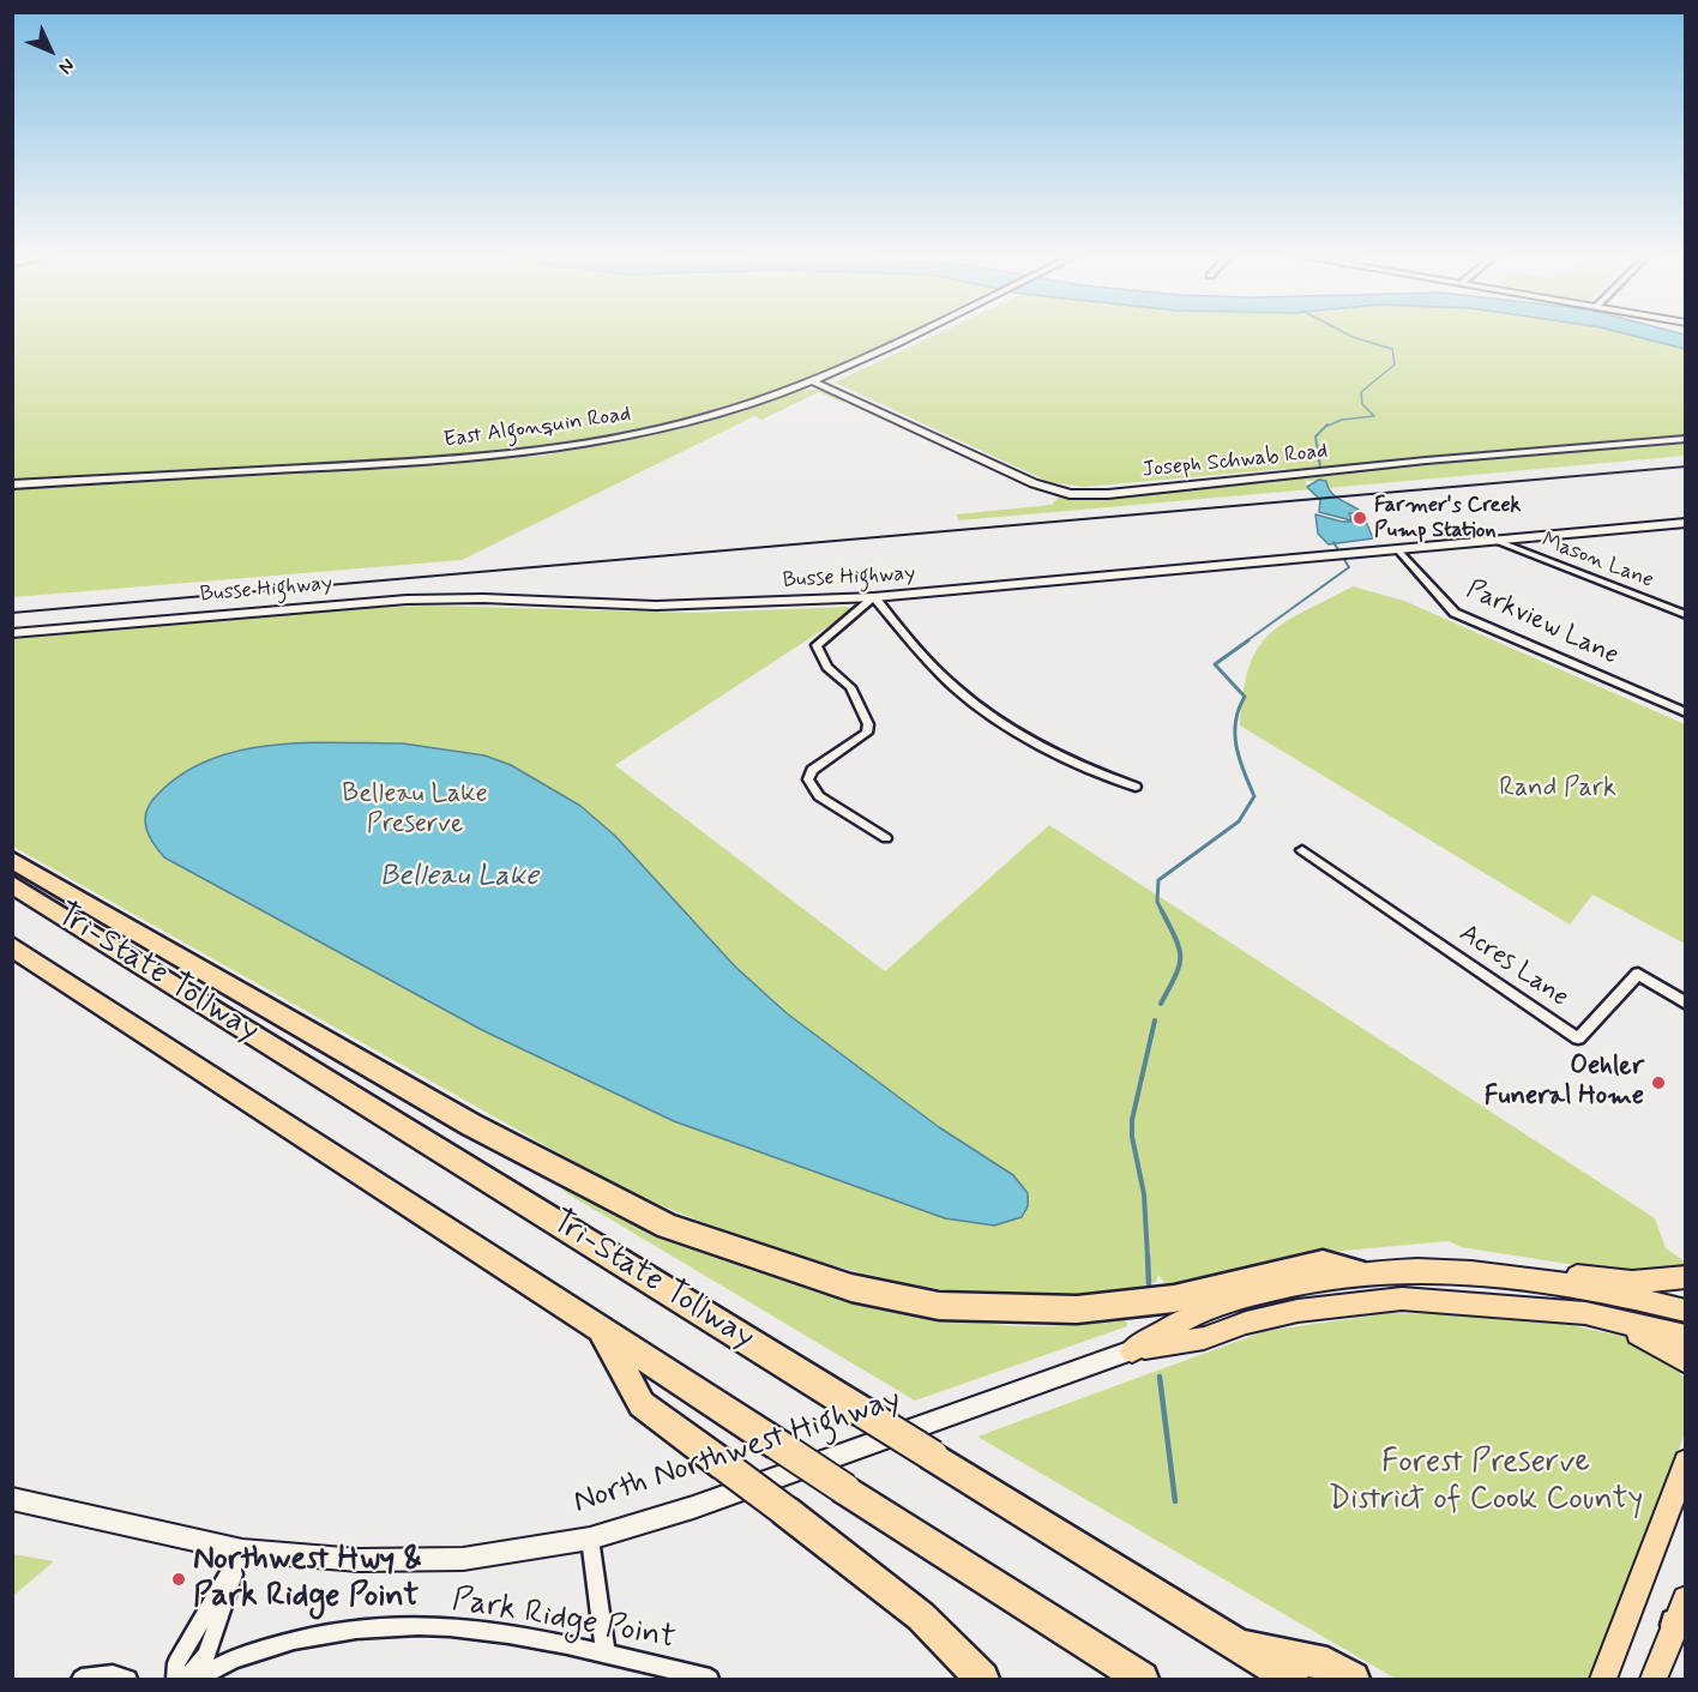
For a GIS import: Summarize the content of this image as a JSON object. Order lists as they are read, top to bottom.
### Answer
{
  "streets": {
    "highway": ["Tri-State Tollway"],
    "main road": [
      "East Algonquin Road",
      "Joseph Schwab Road",
      "Busse Highway",
      "North Northwest Highway"
    ],
    "street": [
      "Mason Lane",
      "Parkview Lane",
      "Acres Lane",
      "Park Ridge Point"
    ]
  },
  "crossings": [
    ["East Algonquin Road", "Joseph Schwab Road"],
    ["Mason Lane", "Busse Highway"],
    ["Busse Highway", "Parkview Lane"]
  ],
  "water": ["Belleau Lake"],
  "parks": ["Rand Park", "Belleau Lake Preserve", "Forest Preserve District of Cook County"],
  "places": ["Farmer's Creek Pump Station", "Oehler Funeral Home", "Northwest Hwy & Park Ridge Point"],
  "north": "bottom right"
}
